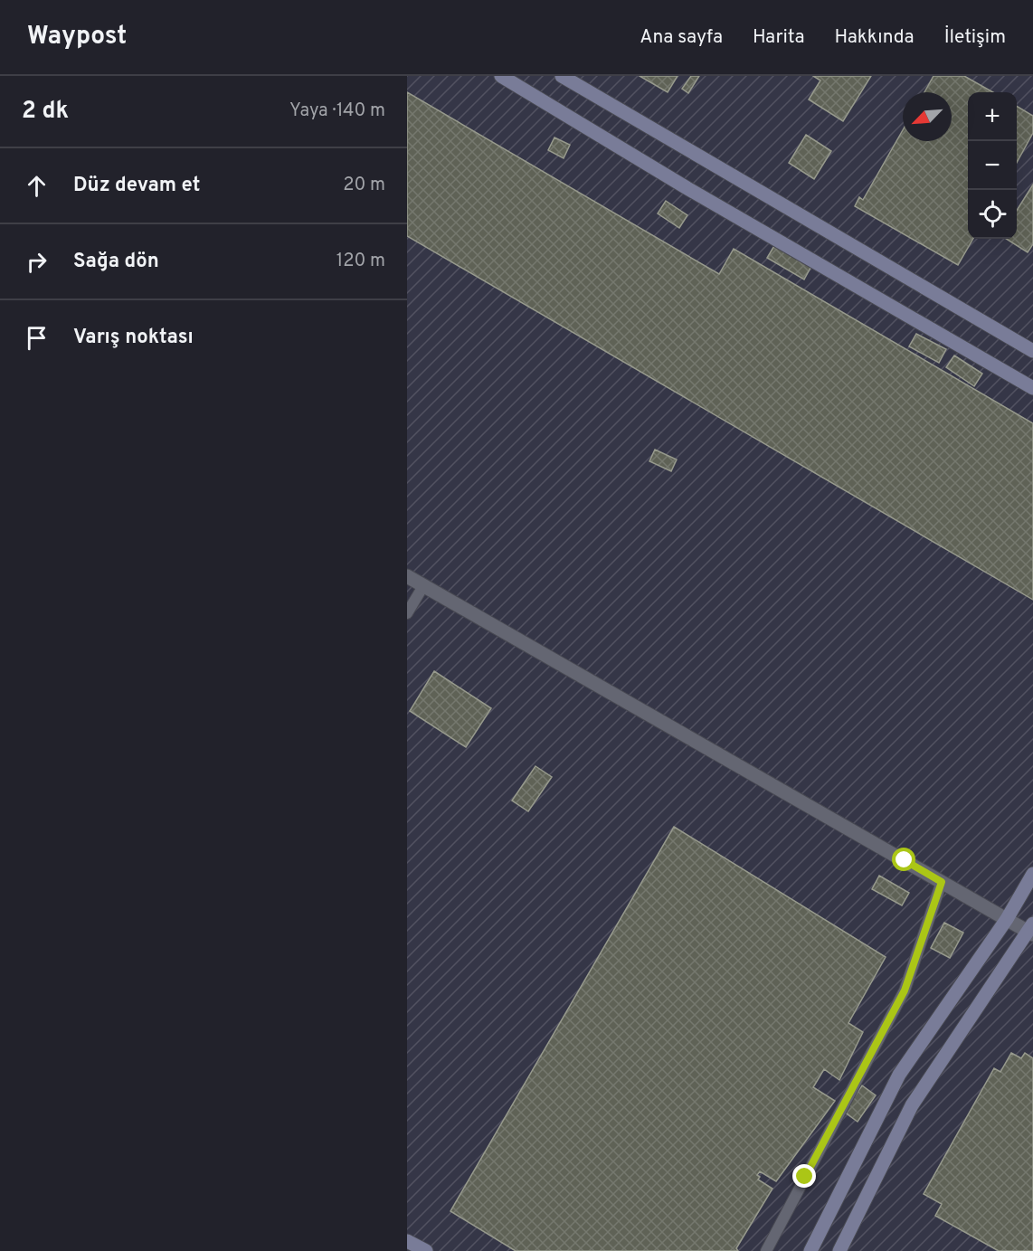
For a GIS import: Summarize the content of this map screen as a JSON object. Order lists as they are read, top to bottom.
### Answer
{
  "north": "bottom left",
  "page": {
    "header": "Waypost",
    "nav": [
      "Ana sayfa",
      "Harita",
      "Hakkında",
      "İletişim"
    ],
    "heading": ["2 dk", "Yaya · 140 m"],
    "map_buttons": ["+", "−"],
    "list": [
      ["Düz devam et", "20 m"],
      ["Sağa dön", "120 m"],
      "Varış noktası"
    ]
  }
}
